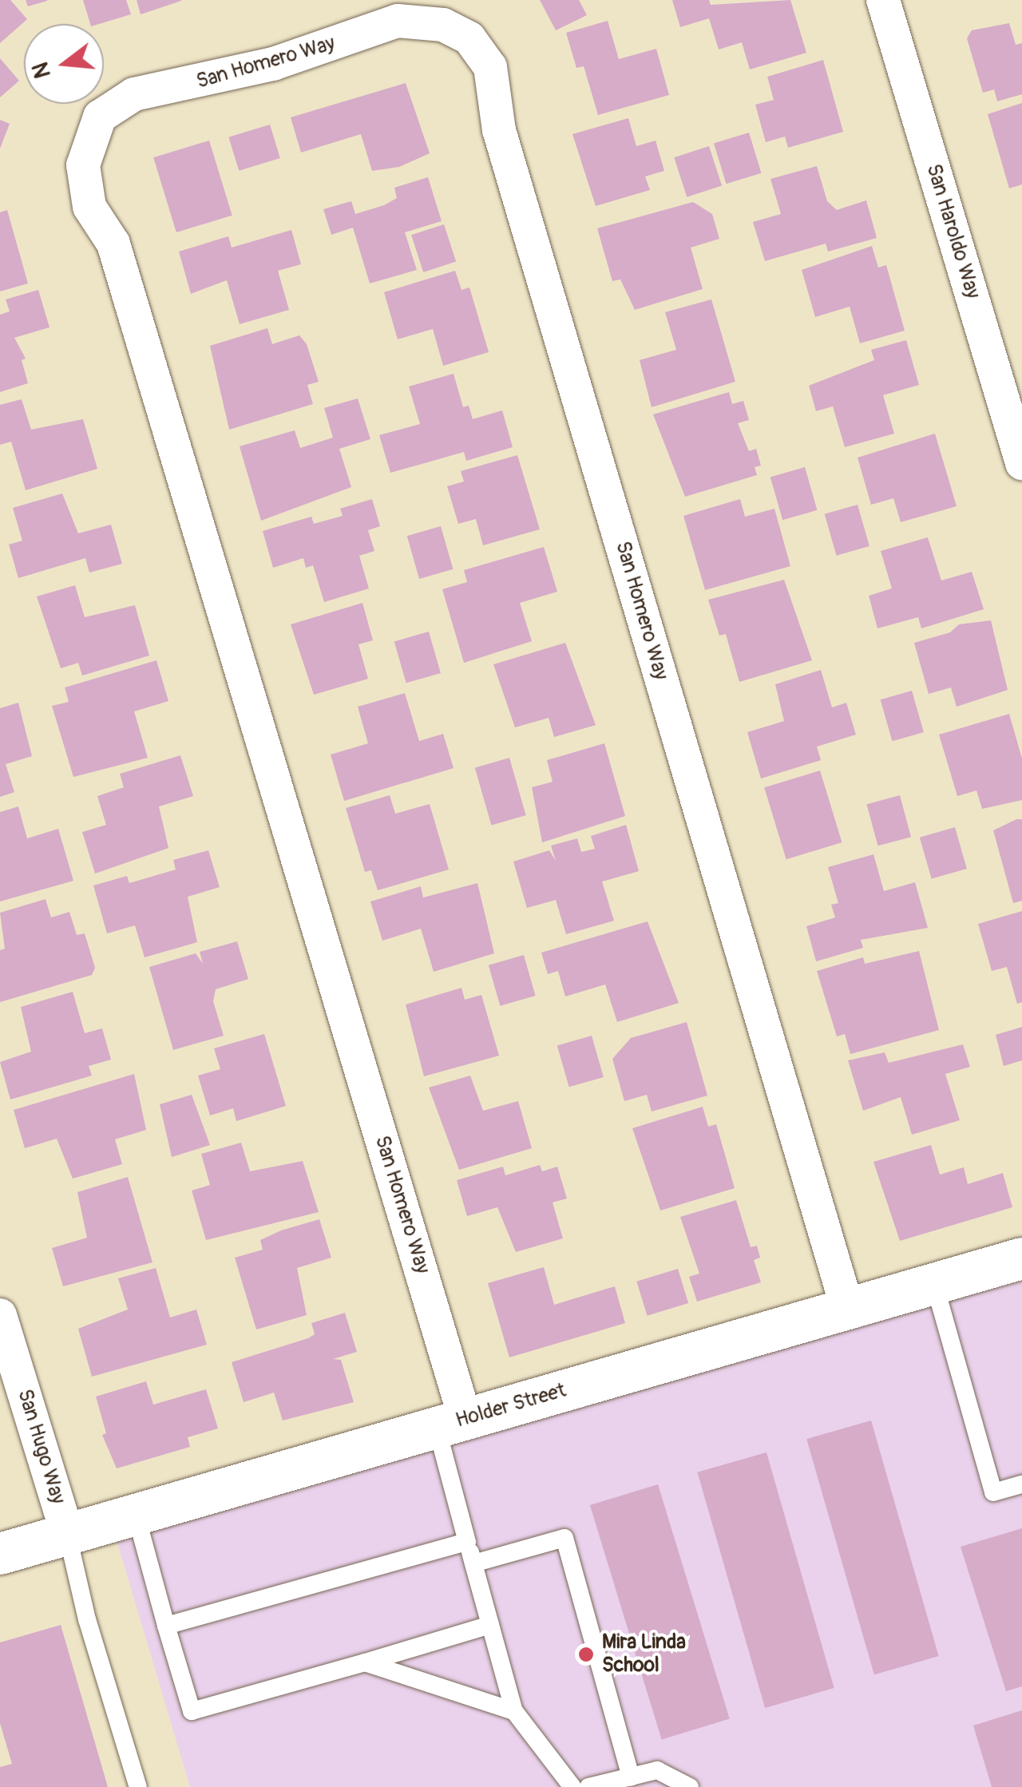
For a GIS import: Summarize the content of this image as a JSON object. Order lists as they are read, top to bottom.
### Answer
{
  "streets": {
    "street": [
      "San Homero Way",
      "San Haroldo Way",
      "Holder Street",
      "San Hugo Way"
    ]
  },
  "crossings": [
    ["San Homero Way", "Holder Street"],
    ["Holder Street", "San Hugo Way"]
  ],
  "places": ["Mira Linda School"],
  "north": "left"
}
